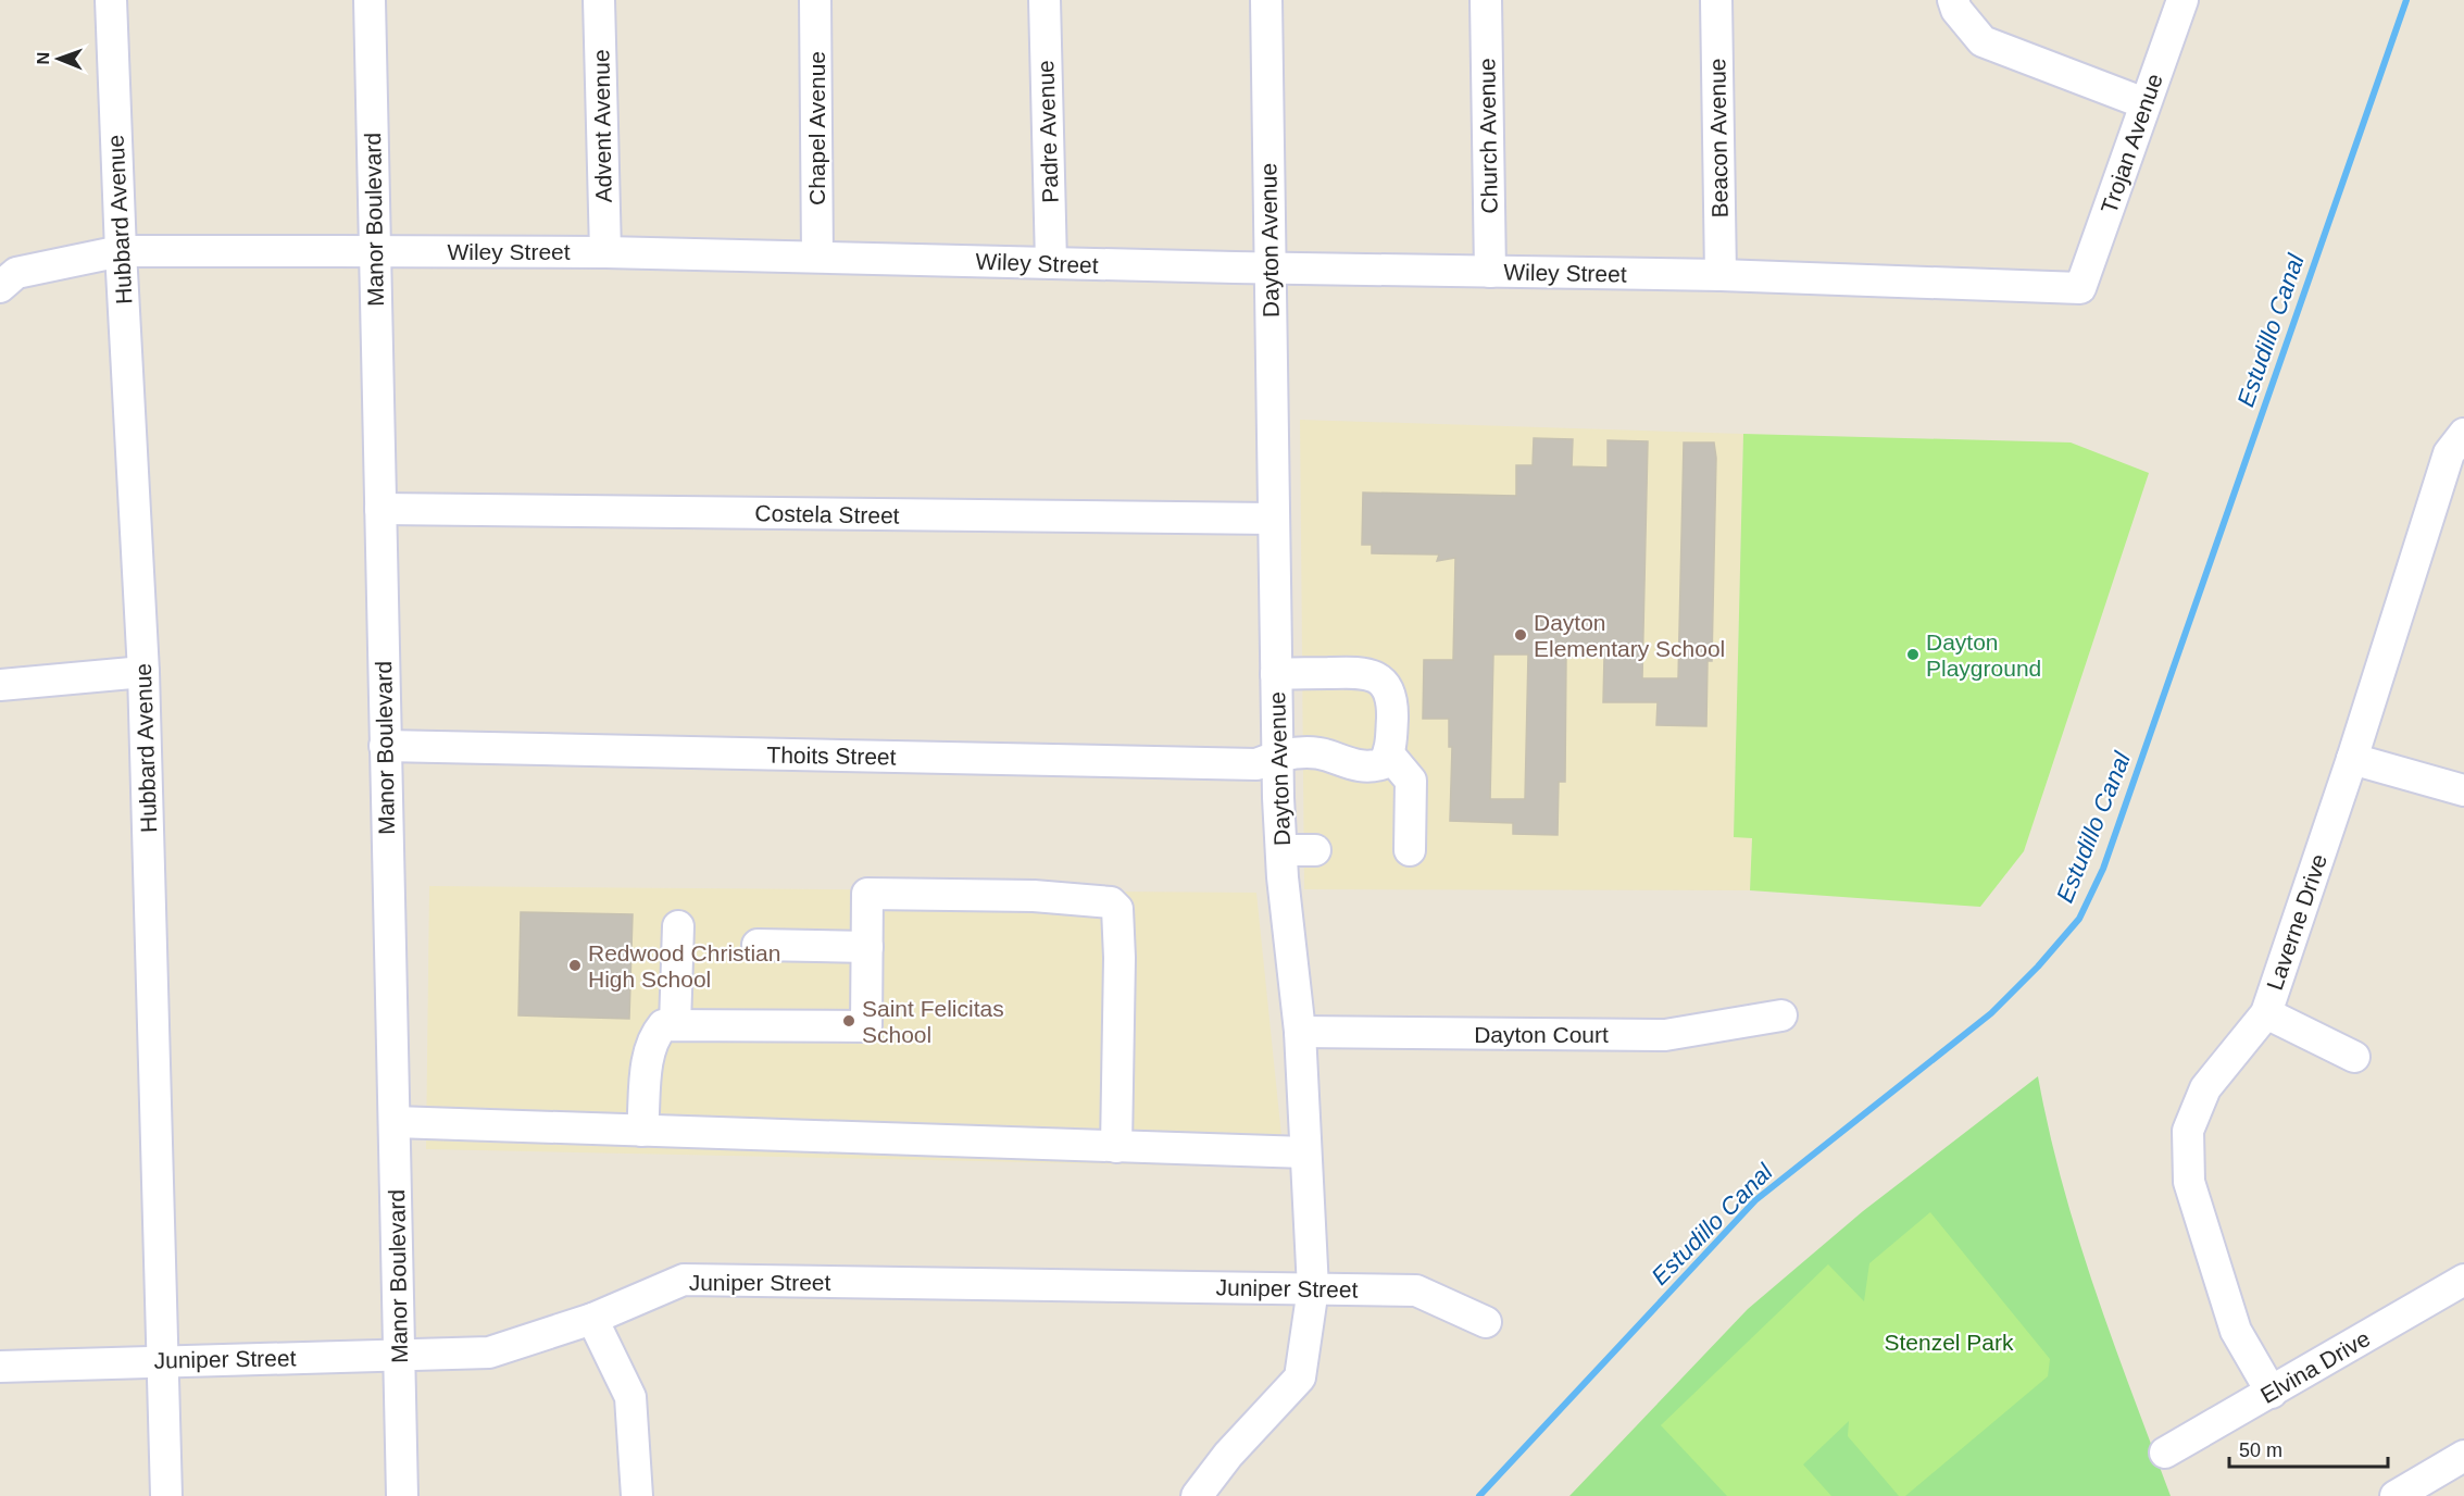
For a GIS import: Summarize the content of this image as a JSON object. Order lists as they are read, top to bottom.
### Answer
{
  "streets": {
    "street": [
      "Advent Avenue",
      "Chapel Avenue",
      "Padre Avenue",
      "Church Avenue",
      "Beacon Avenue",
      "Trojan Avenue",
      "Hubbard Avenue",
      "Manor Boulevard",
      "Dayton Avenue",
      "Wiley Street",
      "Costela Street",
      "Thoits Street",
      "Laverne Drive",
      "Dayton Court",
      "Juniper Street",
      "Elvina Drive"
    ]
  },
  "crossings": [
    ["Advent Avenue", "Wiley Street"],
    ["Chapel Avenue", "Wiley Street"],
    ["Padre Avenue", "Wiley Street"],
    ["Church Avenue", "Wiley Street"],
    ["Beacon Avenue", "Wiley Street"],
    ["Trojan Avenue", "Wiley Street"],
    ["Hubbard Avenue", "Wiley Street"],
    ["Hubbard Avenue", "Juniper Street"],
    ["Manor Boulevard", "Wiley Street"],
    ["Manor Boulevard", "Costela Street"],
    ["Manor Boulevard", "Thoits Street"],
    ["Manor Boulevard", "Juniper Street"],
    ["Dayton Avenue", "Wiley Street"],
    ["Dayton Avenue", "Costela Street"],
    ["Dayton Avenue", "Thoits Street"],
    ["Dayton Avenue", "Dayton Court"],
    ["Dayton Avenue", "Juniper Street"],
    ["Laverne Drive", "Elvina Drive"]
  ],
  "water": ["Estudillo Canal"],
  "parks": ["Stenzel Park"],
  "places": [
    "Dayton Elementary School",
    "Dayton Playground",
    "Redwood Christian High School",
    "Saint Felicitas School"
  ],
  "scale_bar": "50 m",
  "north": "left"
}
